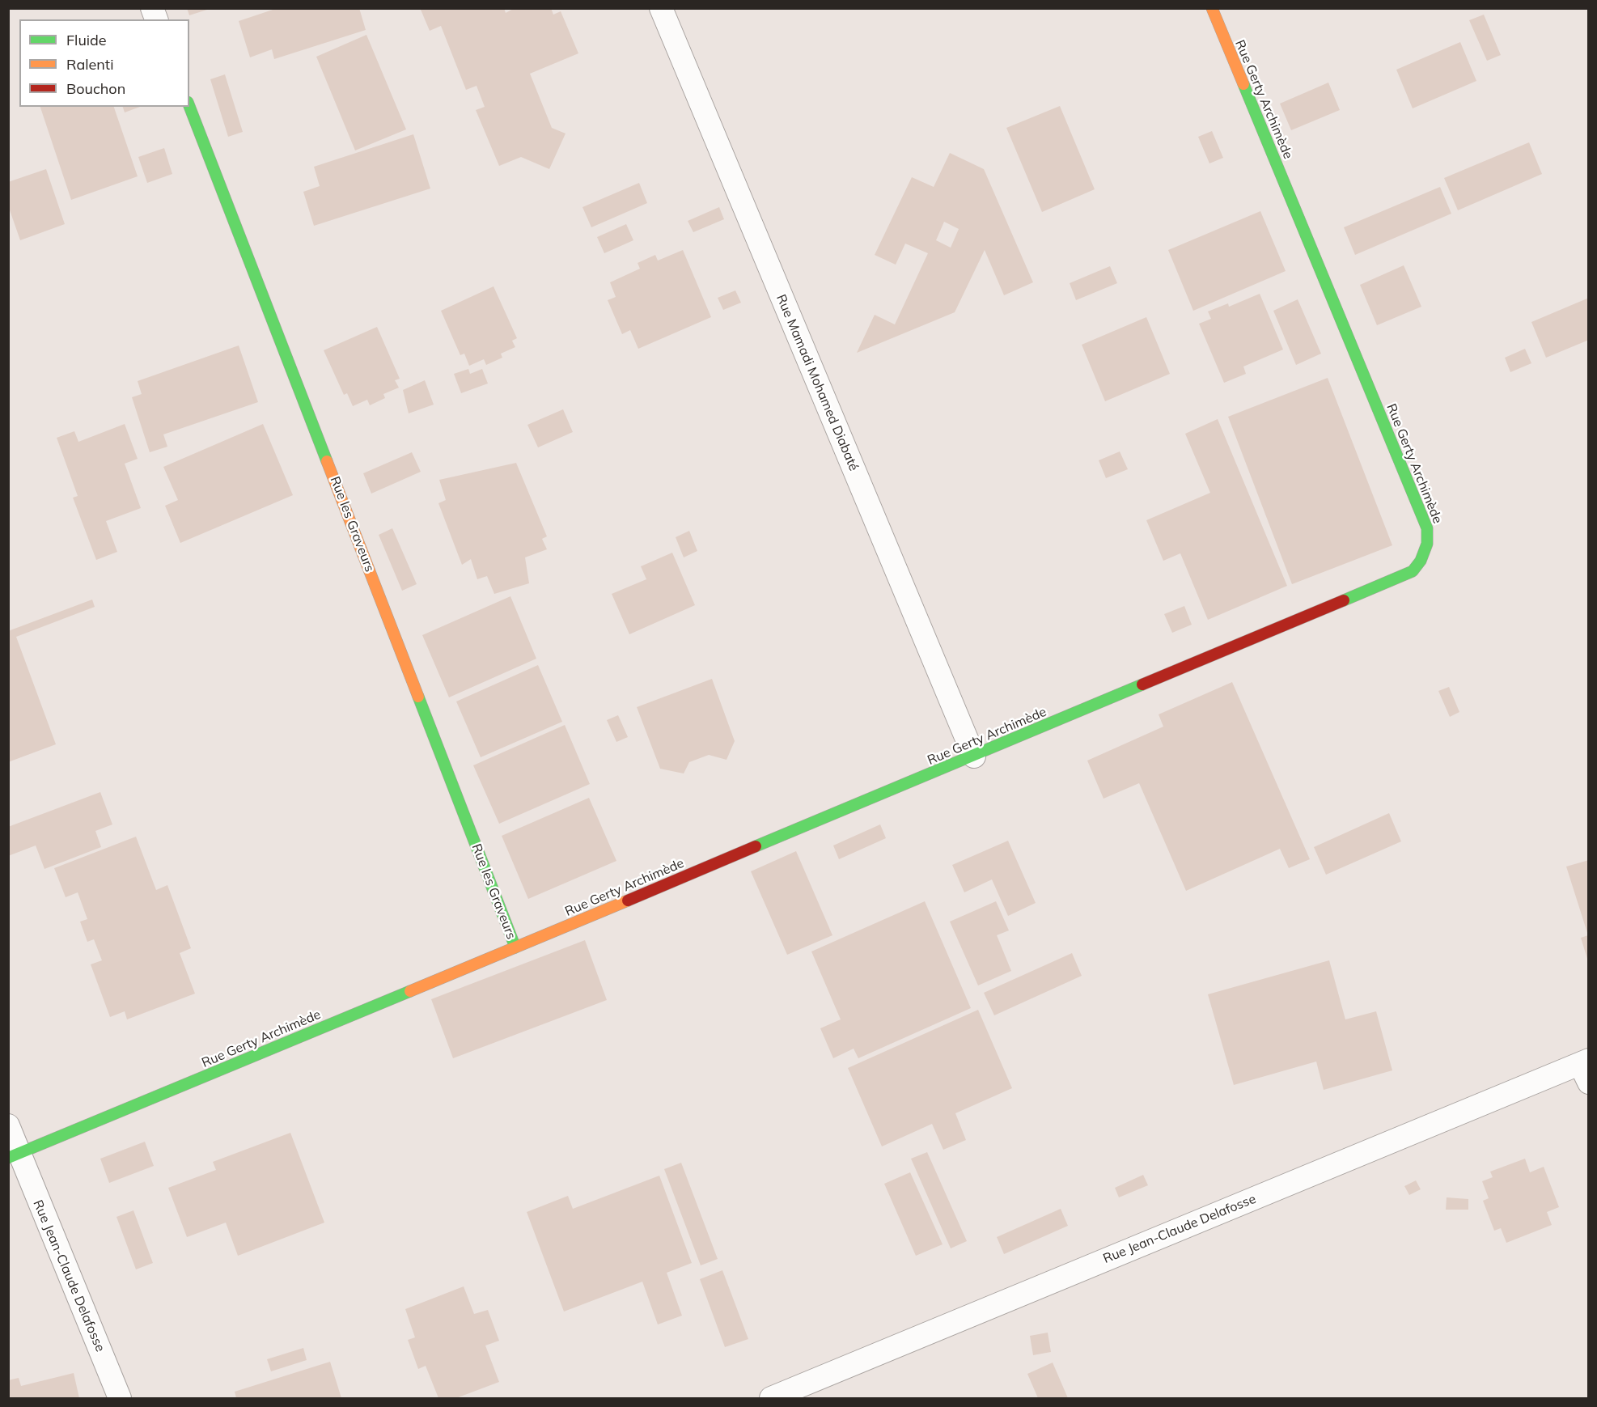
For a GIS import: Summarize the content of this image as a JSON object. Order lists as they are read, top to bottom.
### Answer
{
  "streets": {
    "street": [
      "Rue Gerty Archimède",
      "Rue Mamadi Mohamed Diabaté",
      "Rue les Graveurs",
      "Rue Jean-Claude Delafosse"
    ]
  },
  "crossings": [
    ["Rue Gerty Archimède", "Rue Mamadi Mohamed Diabaté"],
    ["Rue Gerty Archimède", "Rue les Graveurs"],
    ["Rue Gerty Archimède", "Rue Jean-Claude Delafosse"]
  ],
  "legend": ["Fluide", "Ralenti", "Bouchon"]
}
